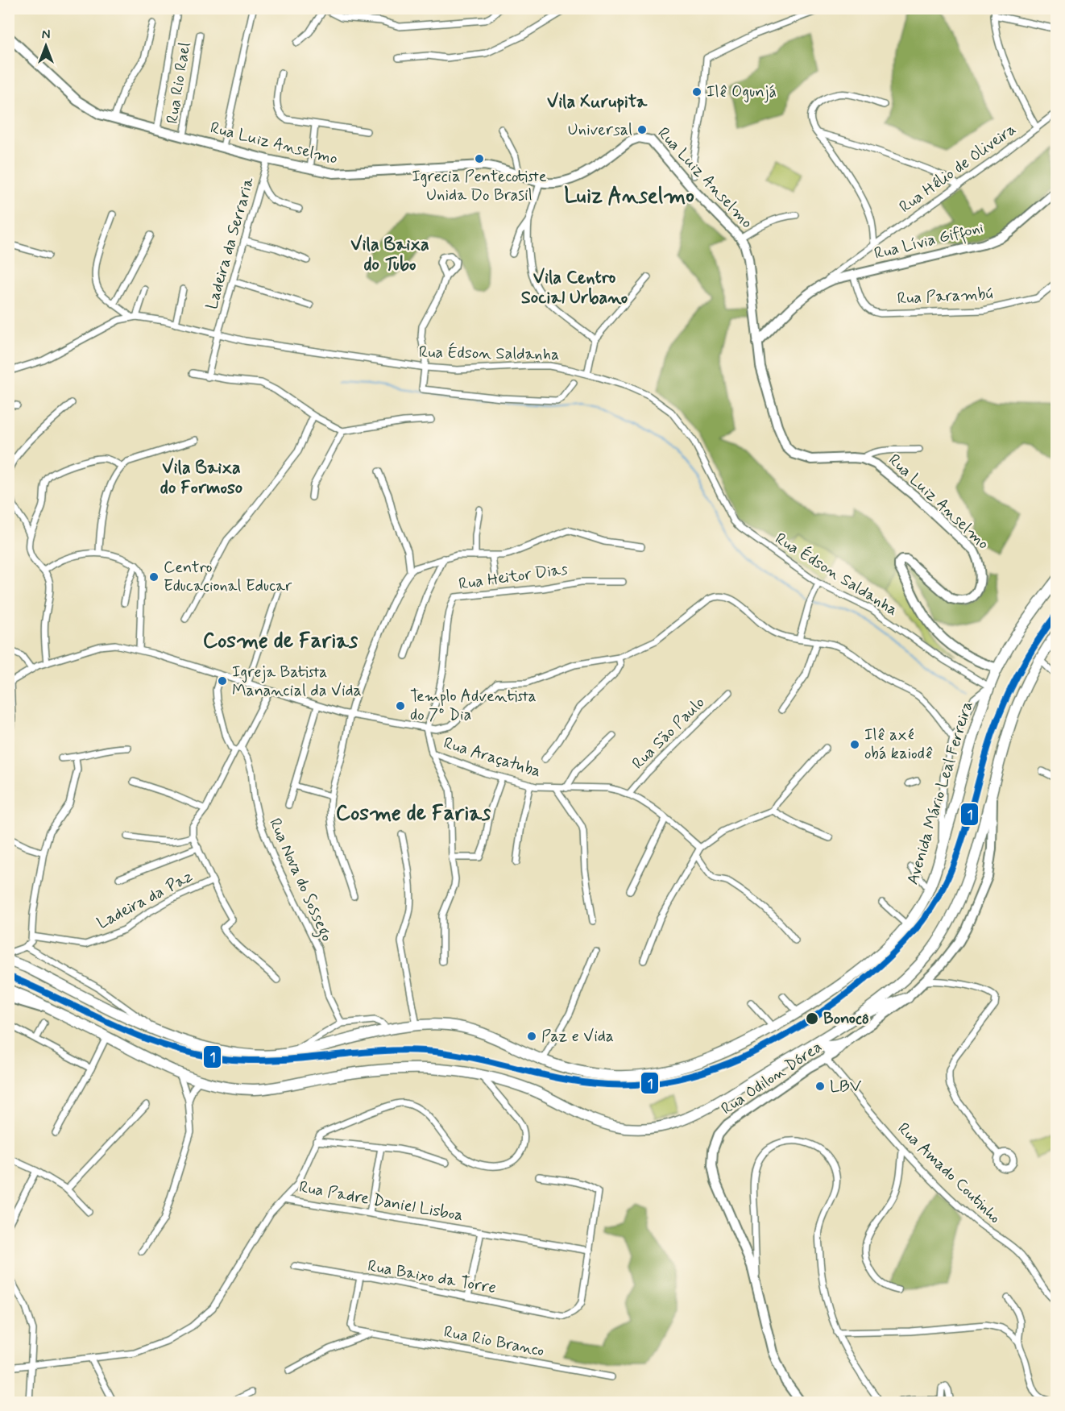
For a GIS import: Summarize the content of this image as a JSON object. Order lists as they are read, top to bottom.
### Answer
{
  "streets": {
    "highway": ["Avenida Mário Leal Ferreira"],
    "street": [
      "Rua Rio Rael",
      "Rua Luiz Anselmo",
      "Rua Hélio de Oliveira",
      "Rua Lívia Giffoni",
      "Ladeira da Serraria",
      "Rua Parambú",
      "Rua Édson Saldanha",
      "Rua Heitor Dias",
      "Rua São Paulo",
      "Rua Araçatuba",
      "Rua Nova do Sossego",
      "Ladeira da Paz",
      "Rua Odilon Dórea",
      "Rua Amado Coutinho",
      "Rua Padre Daniel Lisboa",
      "Rua Baixo da Torre",
      "Rua Rio Branco"
    ]
  },
  "crossings": [
    ["Rua Rio Rael", "Rua Luiz Anselmo"],
    ["Rua Luiz Anselmo", "Ladeira da Serraria"],
    ["Rua Luiz Anselmo", "Avenida Mário Leal Ferreira"],
    ["Rua Hélio de Oliveira", "Rua Lívia Giffoni"],
    ["Rua Lívia Giffoni", "Rua Parambú"],
    ["Ladeira da Serraria", "Rua Édson Saldanha"],
    ["Rua Édson Saldanha", "Avenida Mário Leal Ferreira"],
    ["Rua São Paulo", "Rua Araçatuba"],
    ["Rua Odilon Dórea", "Rua Amado Coutinho"],
    ["Rua Padre Daniel Lisboa", "Rua Baixo da Torre"],
    ["Rua Baixo da Torre", "Rua Rio Branco"]
  ],
  "districts": [
    "Vila Xurupita",
    "Luiz Anselmo",
    "Vila Baixa do Tubo",
    "Vila Centro Social Urbano",
    "Vila Baixa do Formoso",
    "Cosme de Farias",
    "Cosme de Farias"
  ],
  "places": [
    "Ilê Ogunjá",
    "Universal",
    "Igrecia Pentecotiste Unida Do Brasil",
    "Centro Educacional Educar",
    "Igreja Batista Manancial da Vida",
    "Templo Adventista do 7º Dia",
    "Ilê axé obá kaiodê",
    "Bonocô",
    "Paz e Vida",
    "LBV"
  ],
  "lines": ["transit line 1"],
  "north": "top"
}
